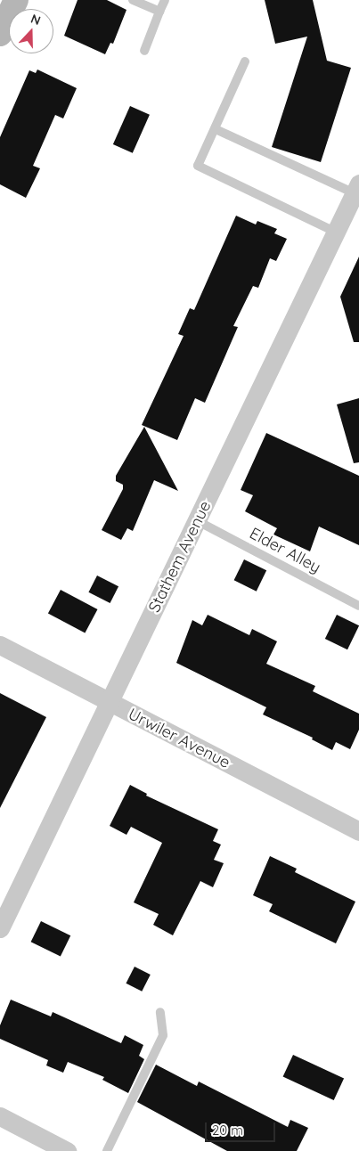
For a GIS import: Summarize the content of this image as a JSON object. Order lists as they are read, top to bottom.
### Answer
{
  "streets": {
    "street": ["Stathem Avenue", "Urwiler Avenue"],
    "lane": ["Elder Alley"]
  },
  "crossings": [
    ["Elder Alley", "Stathem Avenue"],
    ["Stathem Avenue", "Urwiler Avenue"]
  ],
  "scale_bar": "20 m",
  "north": "top"
}
